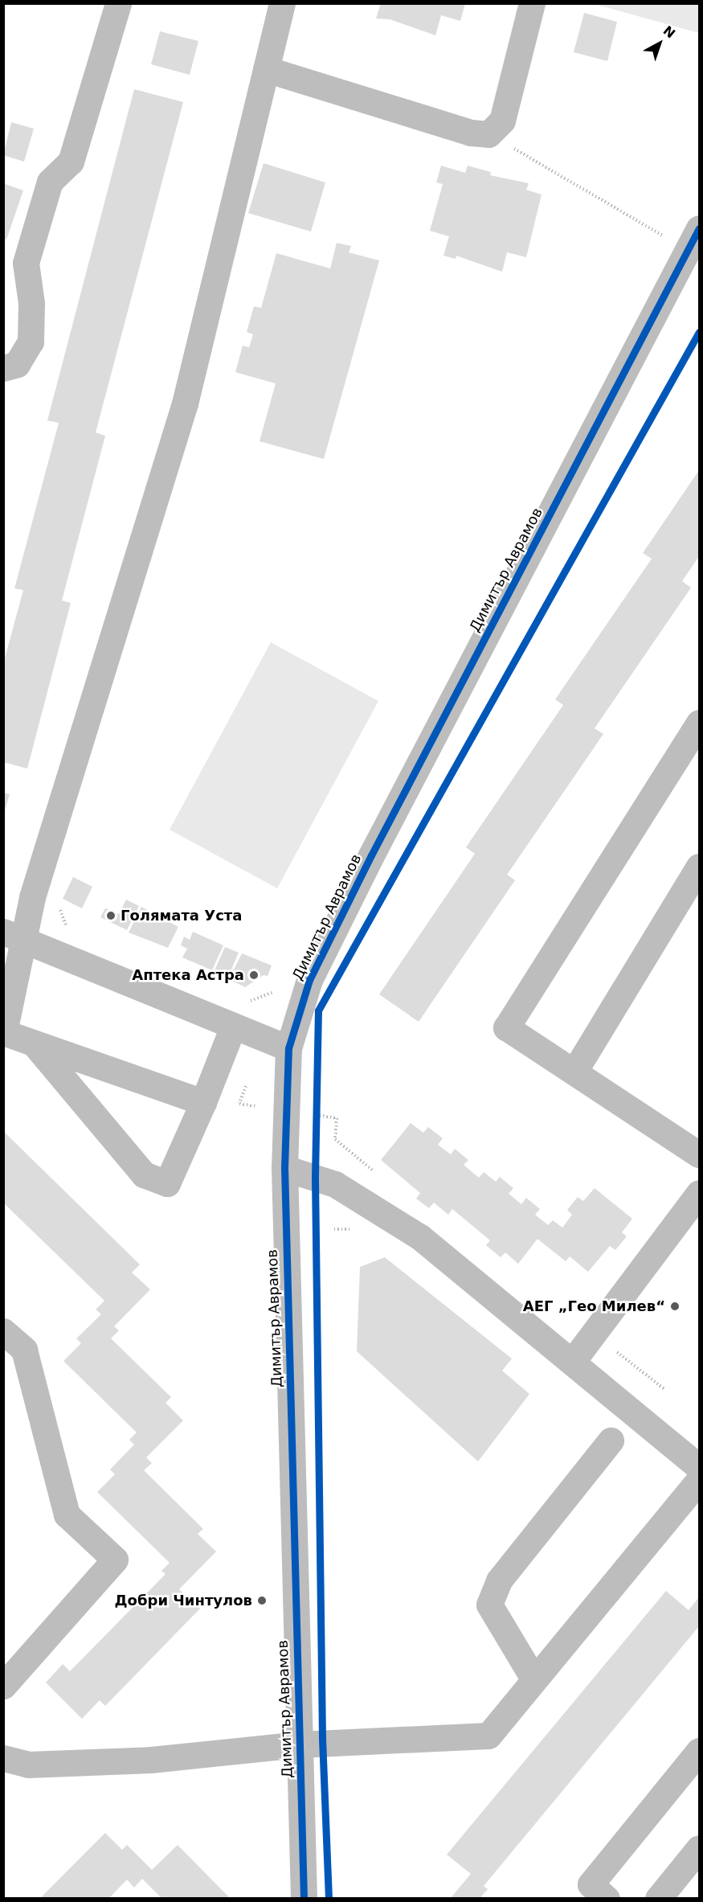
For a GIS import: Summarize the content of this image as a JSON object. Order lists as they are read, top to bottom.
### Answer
{
  "streets": {
    "street": ["Димитър Аврамов"]
  },
  "places": [
    "Голямата Уста",
    "Аптека Астра",
    "АЕГ „Гео Милев“",
    "Добри Чинтулов"
  ],
  "north": "top right"
}
